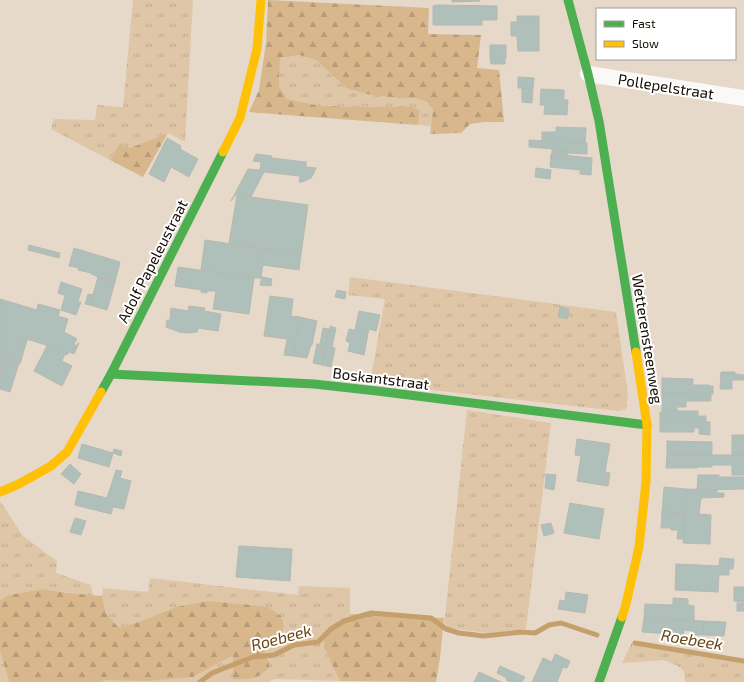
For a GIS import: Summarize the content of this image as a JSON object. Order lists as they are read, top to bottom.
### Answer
{
  "streets": {
    "street": [
      "Pollepelstraat",
      "Adolf Papeleustraat",
      "Wetterensteenweg",
      "Boskantstraat"
    ]
  },
  "crossings": [
    ["Pollepelstraat", "Wetterensteenweg"],
    ["Adolf Papeleustraat", "Boskantstraat"],
    ["Wetterensteenweg", "Boskantstraat"]
  ],
  "water": ["Roebeek"],
  "legend": ["Fast", "Slow"]
}
